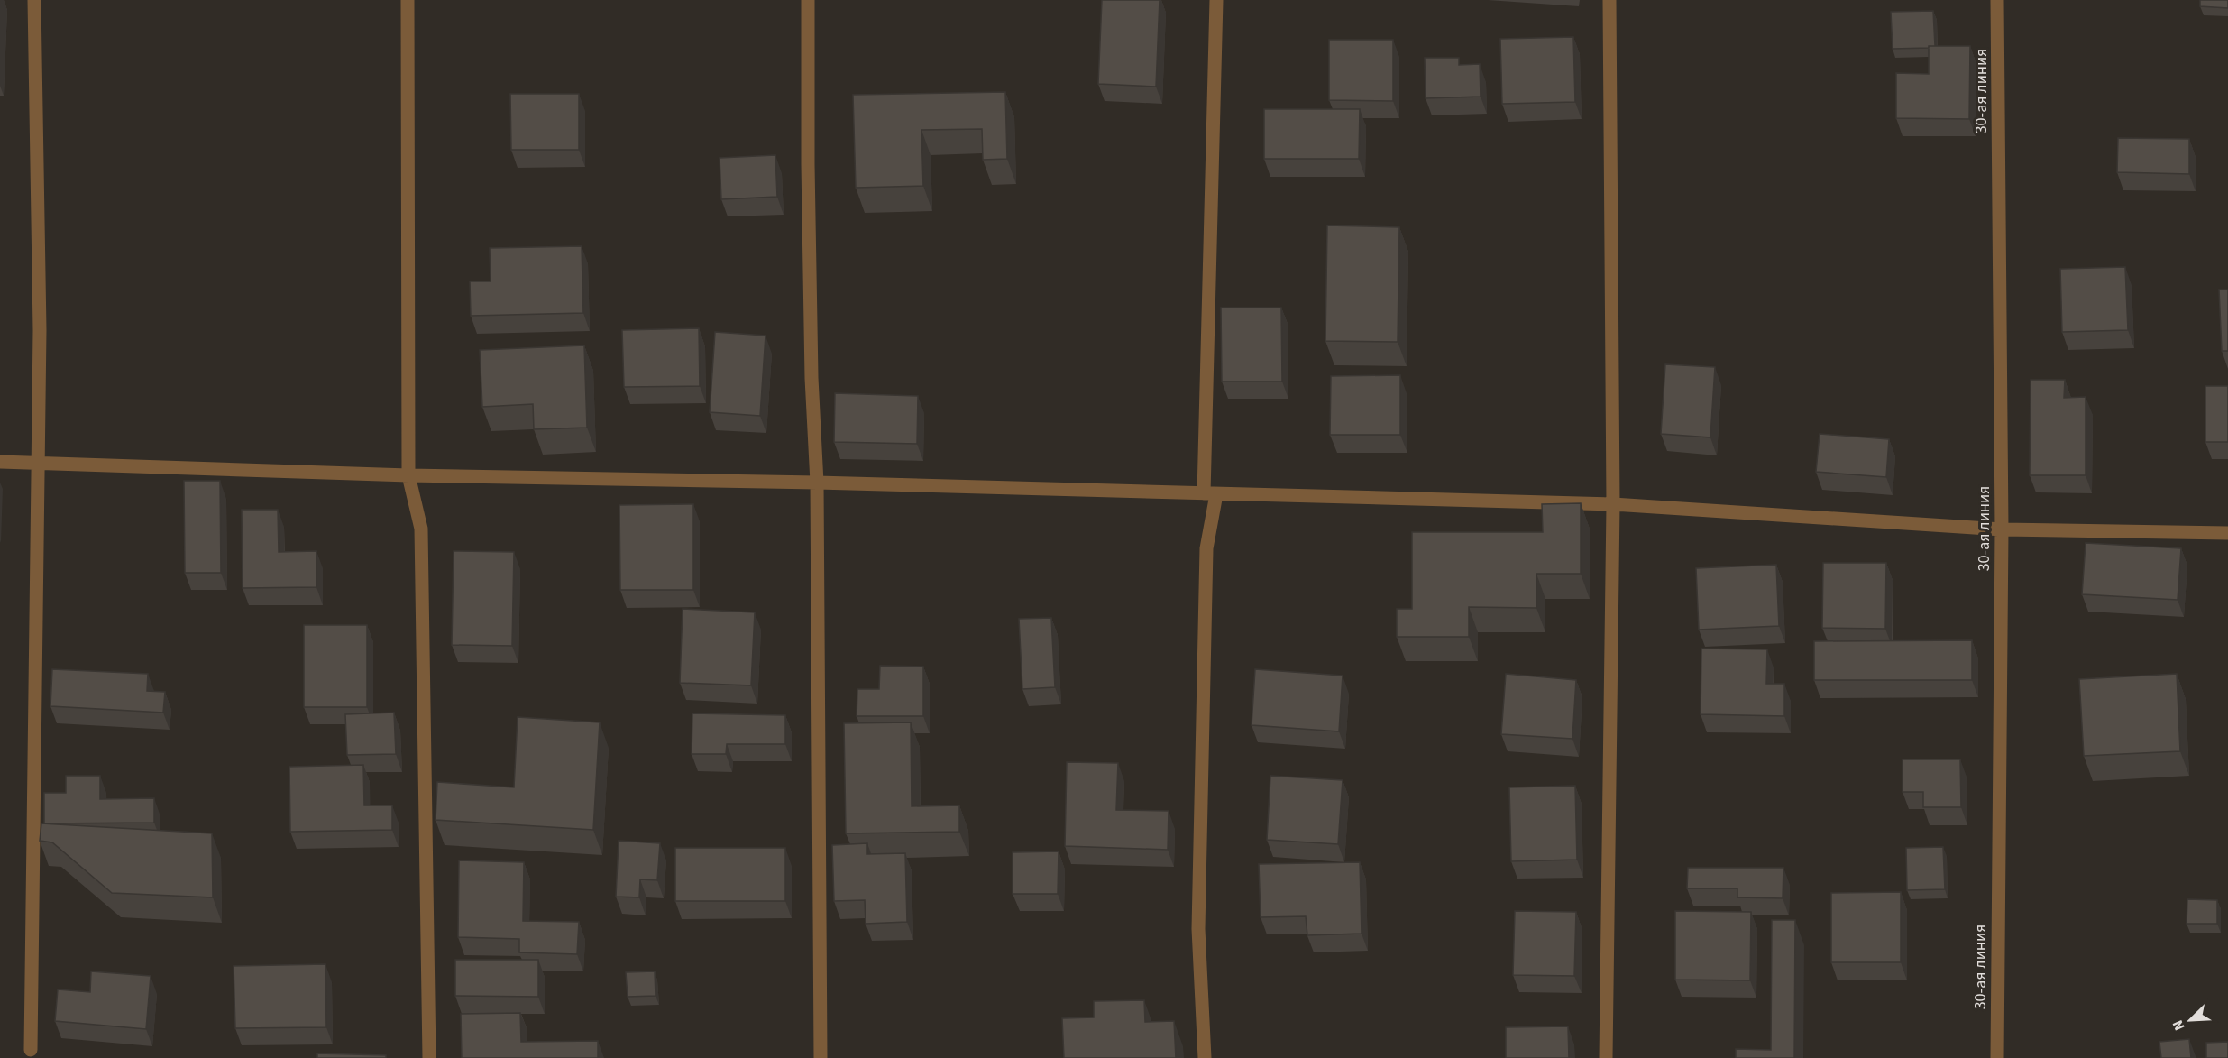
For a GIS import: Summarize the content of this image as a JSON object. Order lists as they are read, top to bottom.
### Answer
{
  "streets": {
    "street": ["30-ая линия"]
  },
  "north": "bottom left"
}
